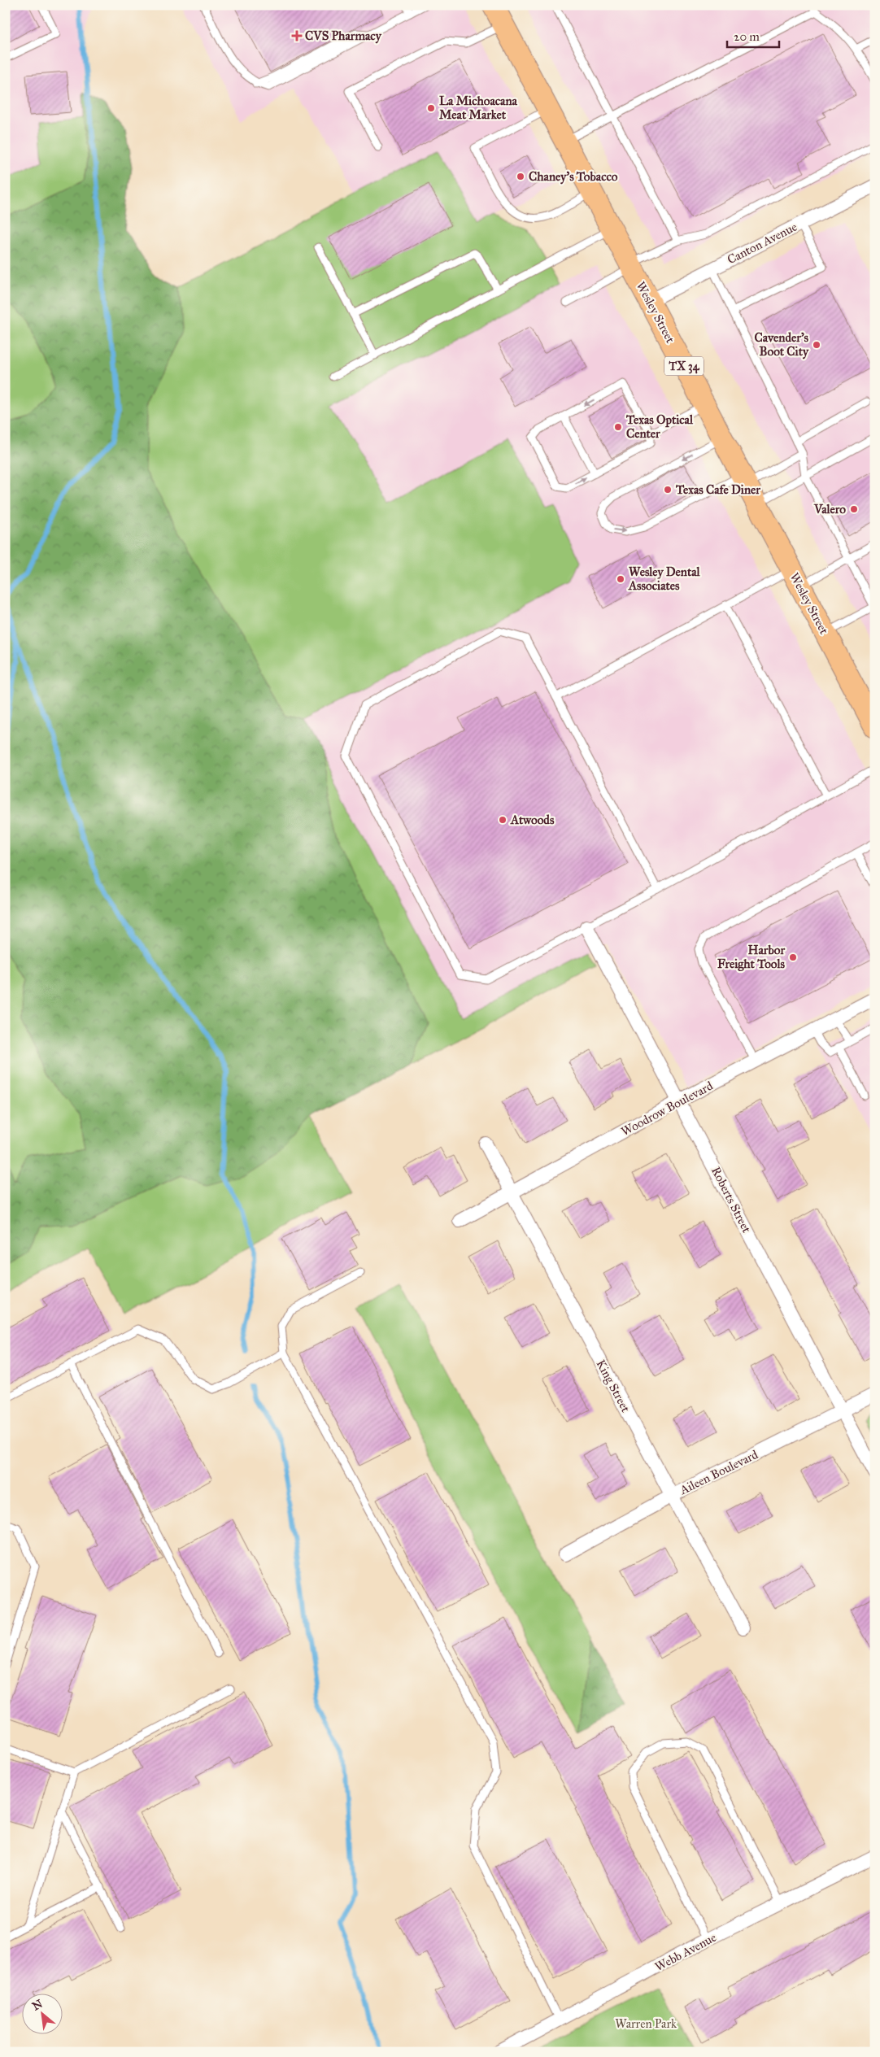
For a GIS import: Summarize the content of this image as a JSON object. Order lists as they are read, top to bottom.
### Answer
{
  "streets": {
    "main road": ["Wesley Street", "TX 34"],
    "street": [
      "Canton Avenue",
      "Woodrow Boulevard",
      "Roberts Street",
      "King Street",
      "Aileen Boulevard",
      "Webb Avenue"
    ]
  },
  "crossings": [
    ["Canton Avenue", "Wesley Street"],
    ["Woodrow Boulevard", "Roberts Street"],
    ["Woodrow Boulevard", "King Street"],
    ["Roberts Street", "Aileen Boulevard"],
    ["King Street", "Aileen Boulevard"]
  ],
  "parks": ["Warren Park"],
  "places": {
    "health": ["CVS Pharmacy"],
    "other": [
      "La Michoacana Meat Market",
      "Chaney's Tobacco",
      "Cavender's Boot City",
      "Texas Optical Center",
      "Texas Cafe Diner",
      "Valero",
      "Wesley Dental Associates",
      "Atwoods",
      "Harbor Freight Tools"
    ]
  },
  "scale_bar": "20 m",
  "north": "top left"
}
